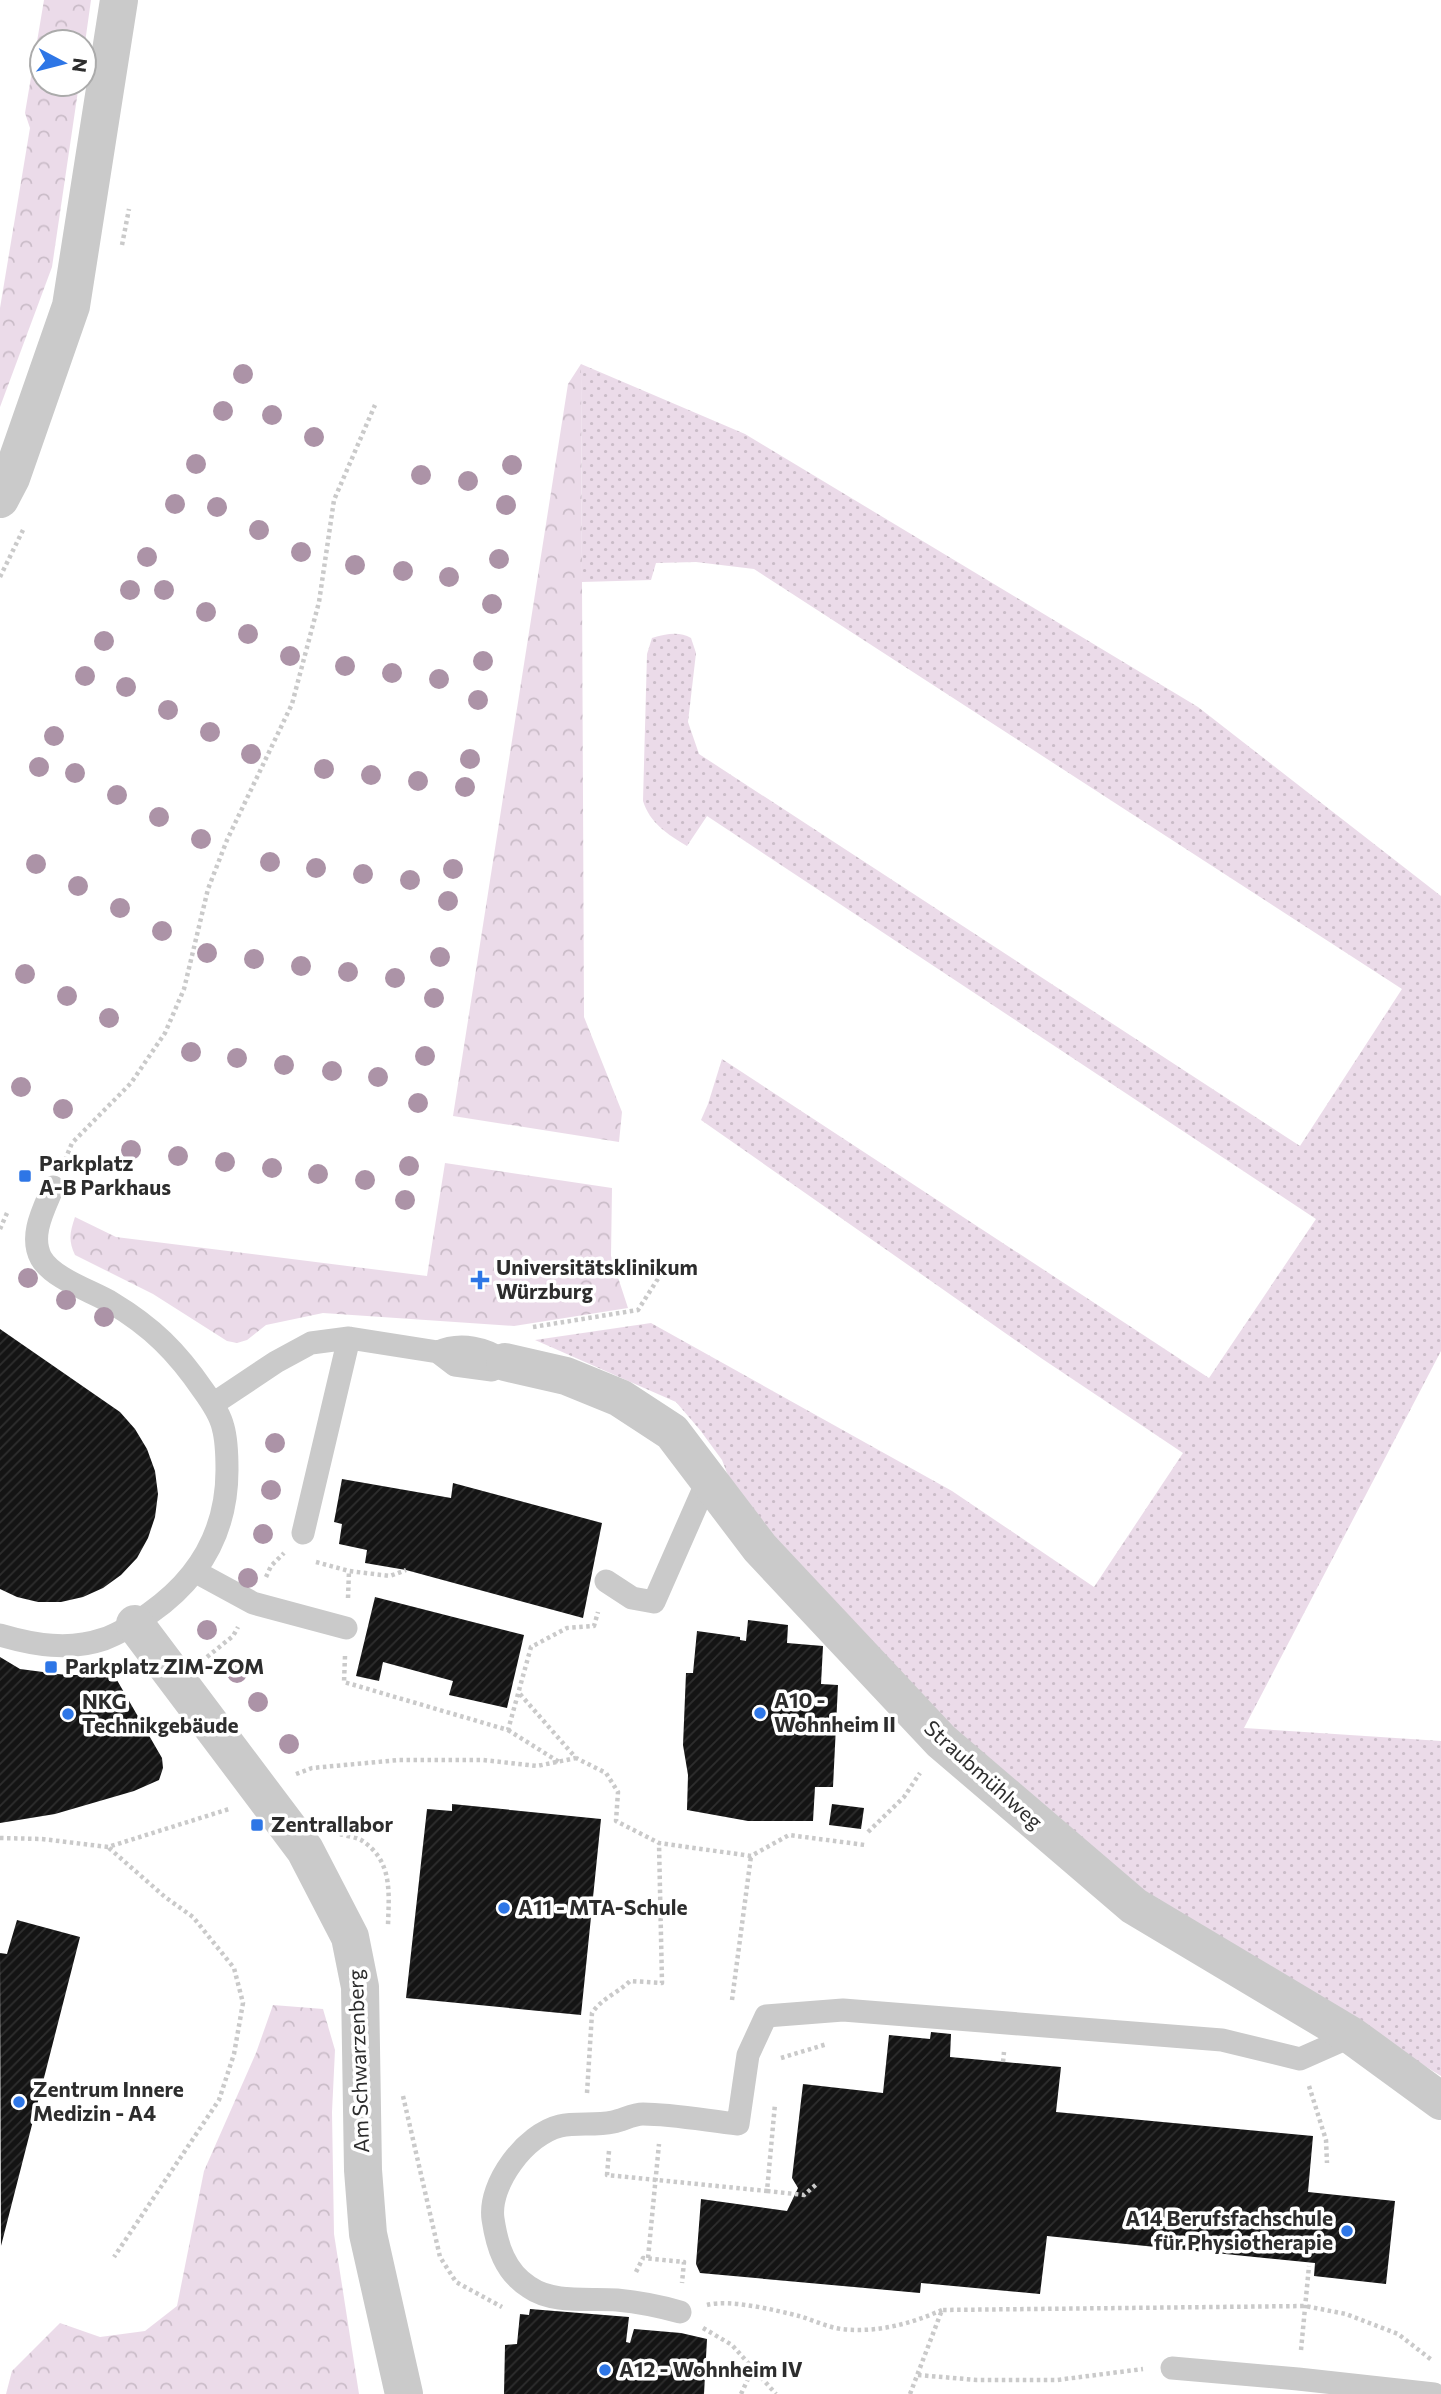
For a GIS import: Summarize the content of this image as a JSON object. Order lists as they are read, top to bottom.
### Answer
{
  "streets": {
    "street": ["Straubmühlweg", "Am Schwarzenberg"]
  },
  "places": {
    "transit": ["Parkplatz A-B Parkhaus", "Parkplatz ZIM-ZOM", "Zentrallabor"],
    "health": ["Universitätsklinikum Würzburg"],
    "other": [
      "A10 - Wohnheim II",
      "NKG Technikgebäude",
      "A11 - MTA-Schule",
      "Zentrum Innere Medizin - A4",
      "A14 Berufsfachschule für Physiotherapie",
      "A12 - Wohnheim IV"
    ]
  },
  "north": "right"
}
